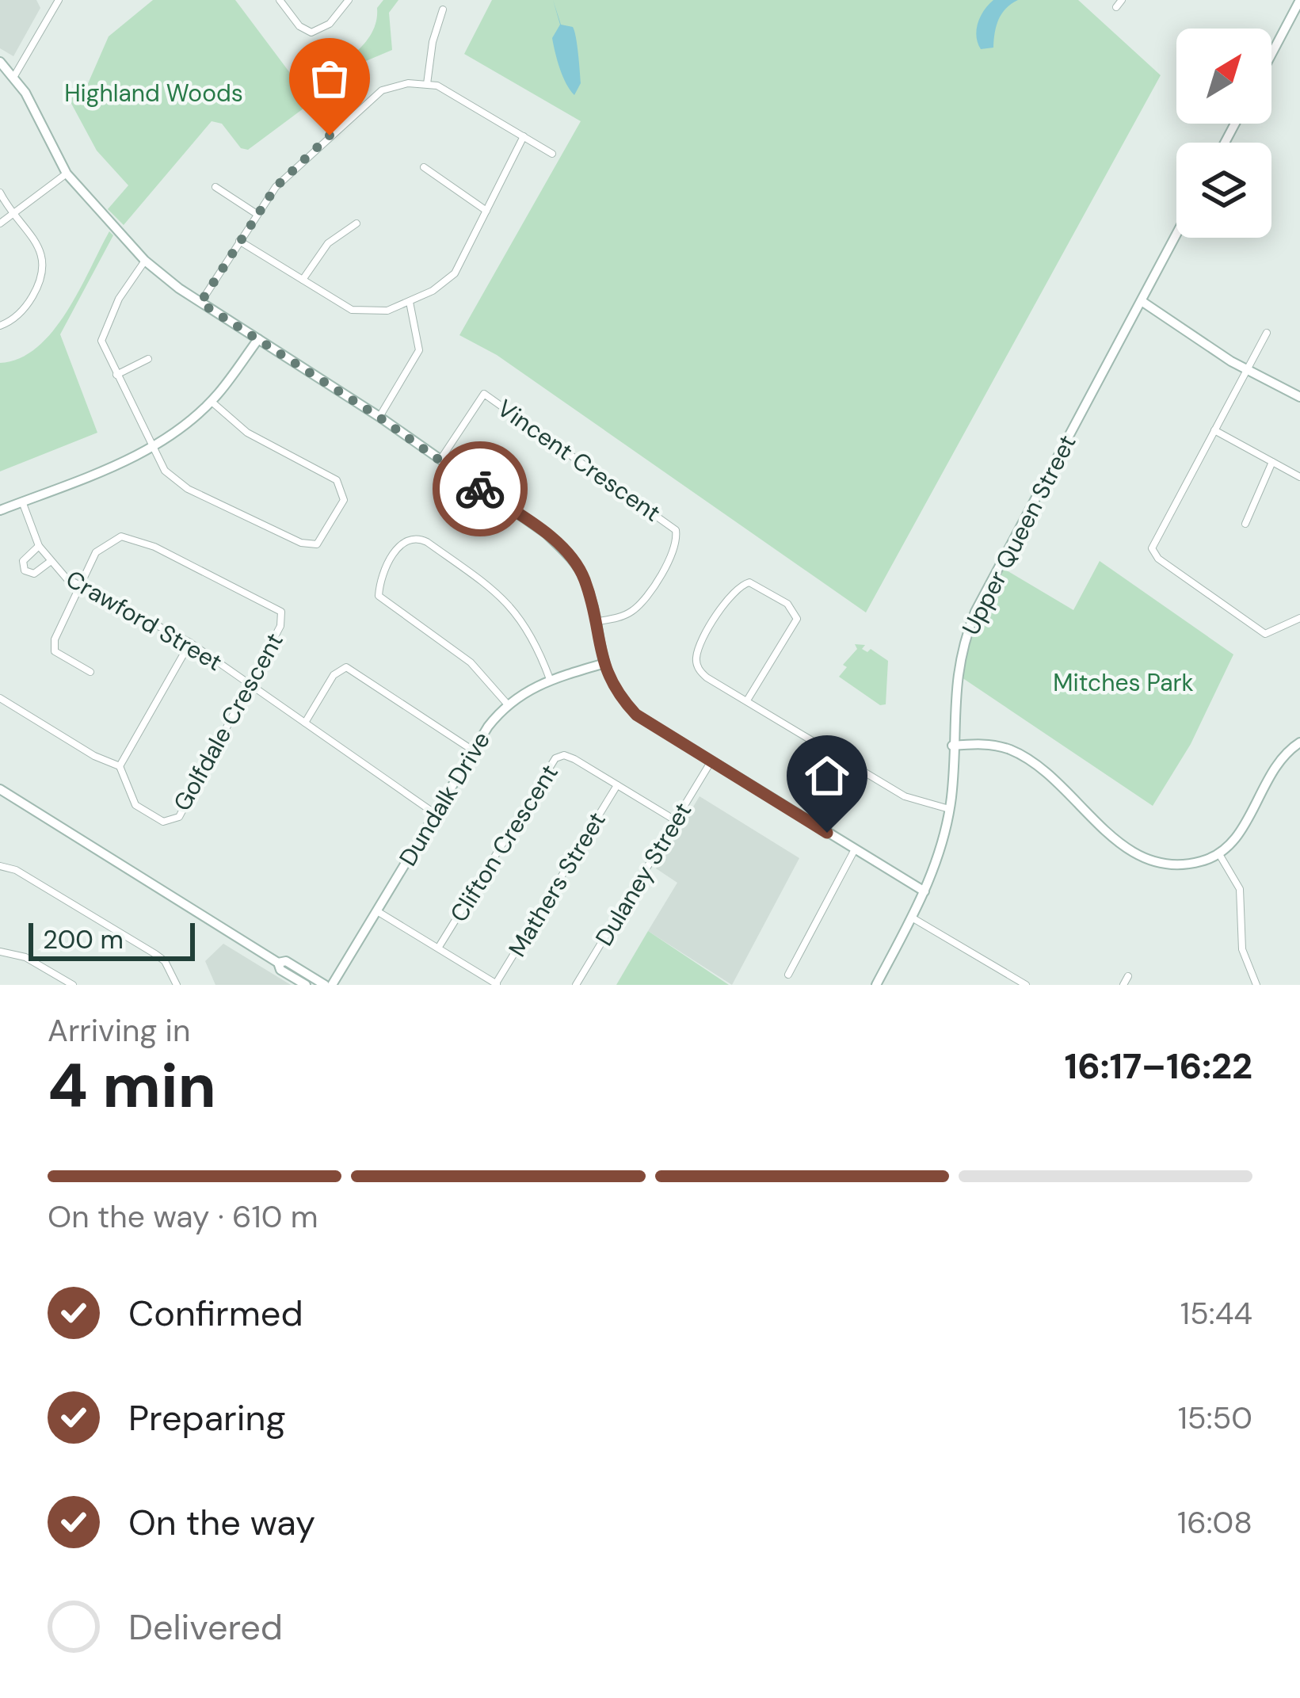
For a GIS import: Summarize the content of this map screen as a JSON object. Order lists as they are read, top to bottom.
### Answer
{
  "streets": {
    "street": [
      "Vincent Crescent",
      "Upper Queen Street",
      "Crawford Street",
      "Golfdale Crescent",
      "Dundalk Drive",
      "Clifton Crescent",
      "Dulaney Street",
      "Mathers Street"
    ]
  },
  "crossings": [
    ["Crawford Street", "Golfdale Crescent"],
    ["Crawford Street", "Dundalk Drive"],
    ["Clifton Crescent", "Dulaney Street"],
    ["Clifton Crescent", "Mathers Street"]
  ],
  "parks": ["Highland Woods", "Mitches Park"],
  "scale_bar": "200 m",
  "north": "top right",
  "page": {
    "scale": "200 m",
    "heading": ["4 min", "Arriving in", "16:17–16:22"],
    "bar": "On the way · 610 m",
    "list": [
      ["Confirmed", "15:44"],
      ["Preparing", "15:50"],
      ["On the way", "16:08"],
      "Delivered"
    ]
  }
}
